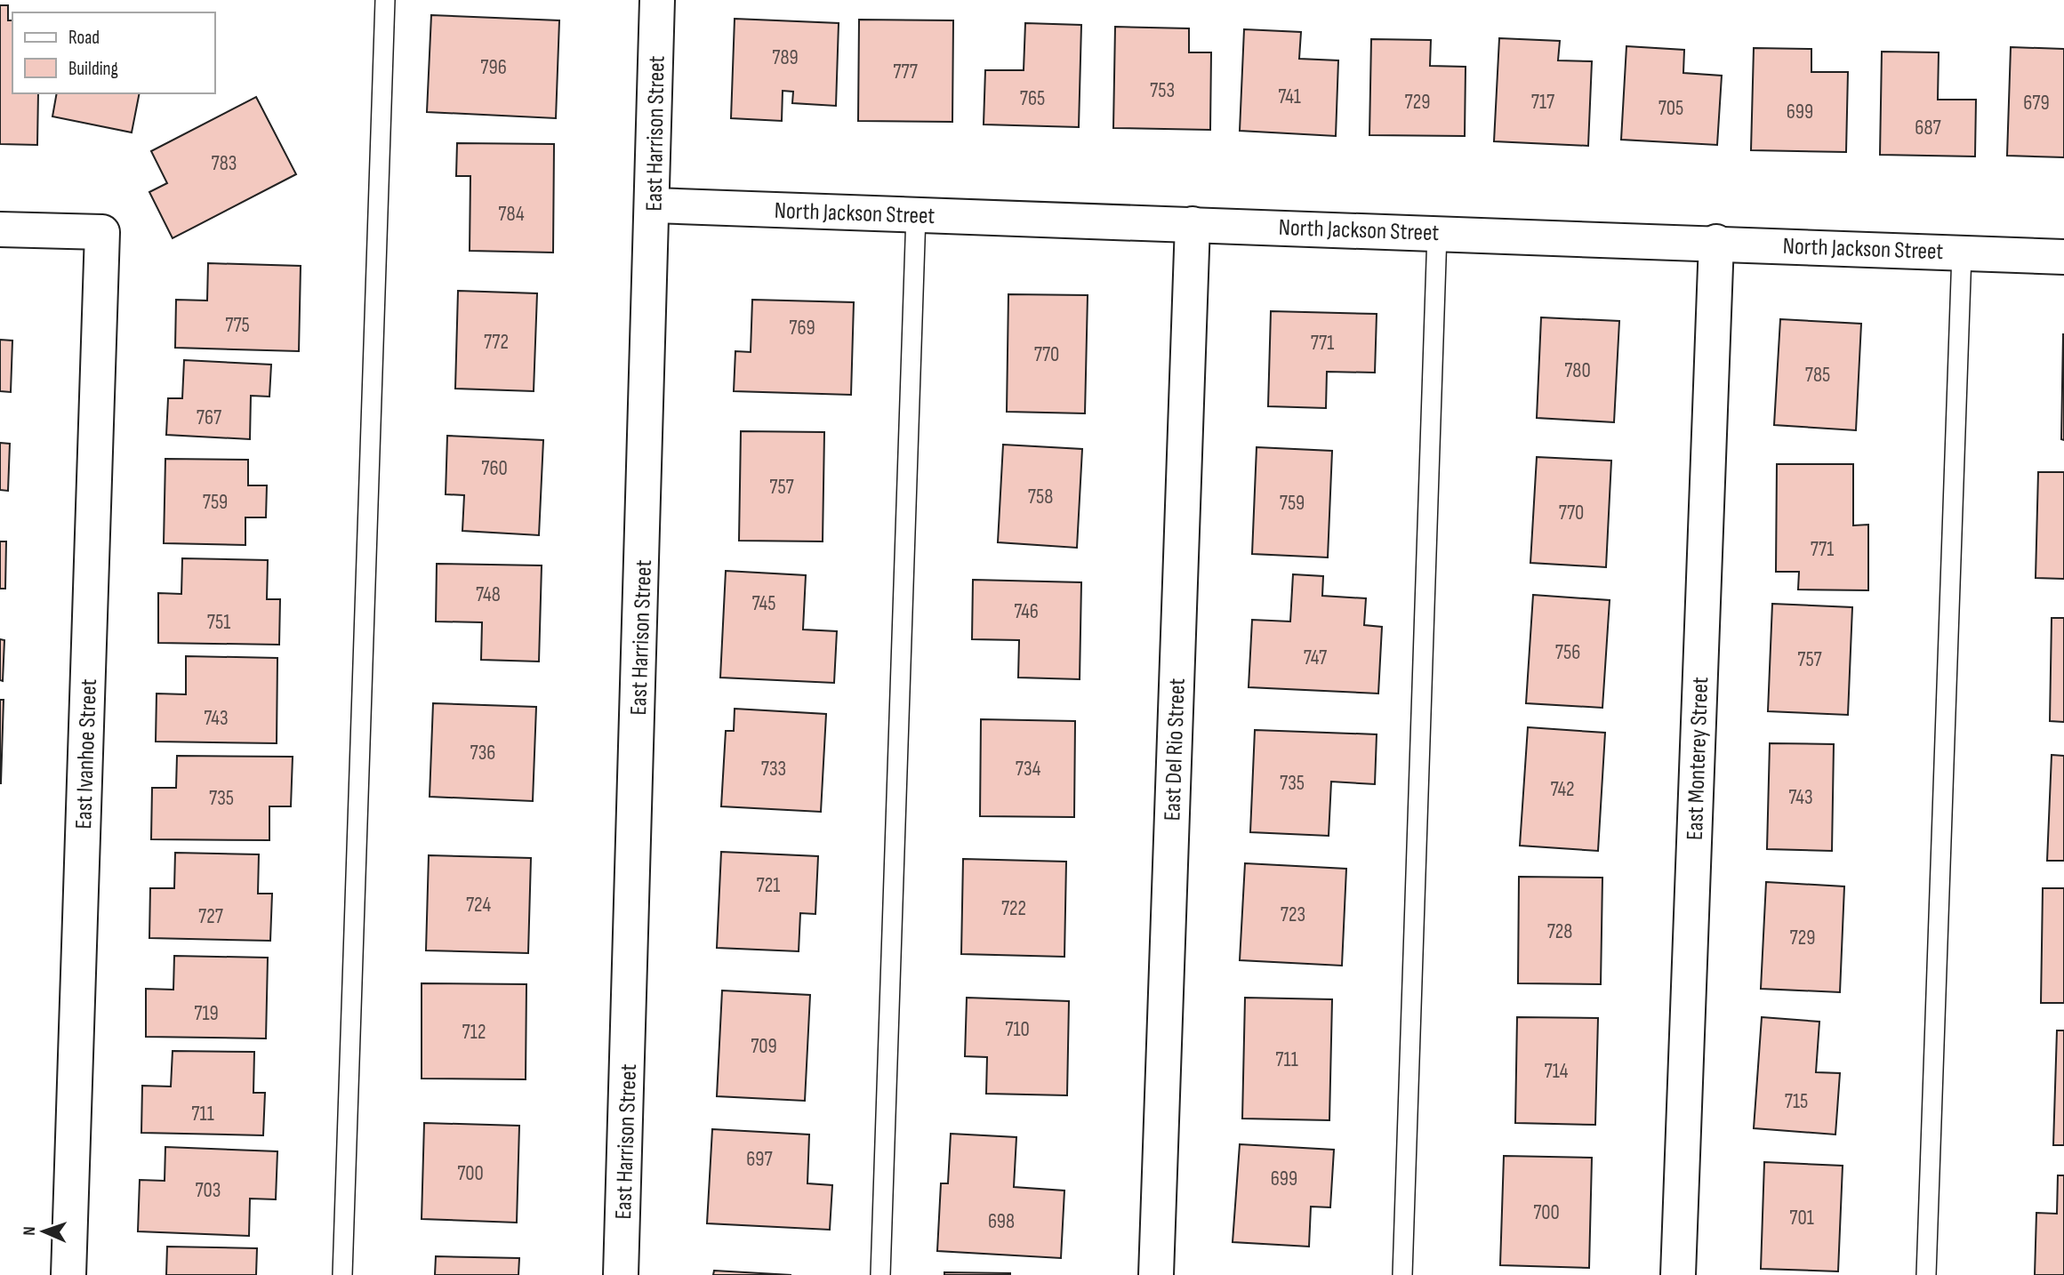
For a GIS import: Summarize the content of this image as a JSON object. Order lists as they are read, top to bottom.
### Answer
{
  "streets": {
    "street": [
      "East Harrison Street",
      "North Jackson Street",
      "East Del Rio Street",
      "East Ivanhoe Street",
      "East Monterey Street"
    ]
  },
  "crossings": [
    ["East Harrison Street", "North Jackson Street"],
    ["North Jackson Street", "East Del Rio Street"],
    ["North Jackson Street", "East Monterey Street"]
  ],
  "house_numbers": [
    "789",
    "796",
    "777",
    "753",
    "741",
    "765",
    "729",
    "717",
    "679",
    "705",
    "699",
    "687",
    "783",
    "784",
    "775",
    "769",
    "772",
    "771",
    "770",
    "780",
    "785",
    "767",
    "760",
    "757",
    "758",
    "759",
    "759",
    "770",
    "771",
    "748",
    "745",
    "746",
    "751",
    "756",
    "747",
    "757",
    "743",
    "736",
    "733",
    "734",
    "735",
    "742",
    "743",
    "735",
    "721",
    "724",
    "722",
    "723",
    "727",
    "728",
    "729",
    "719",
    "710",
    "712",
    "709",
    "711",
    "714",
    "715",
    "711",
    "697",
    "700",
    "699",
    "703",
    "700",
    "701",
    "698"
  ],
  "legend": ["Road", "Building"],
  "north": "left"
}
